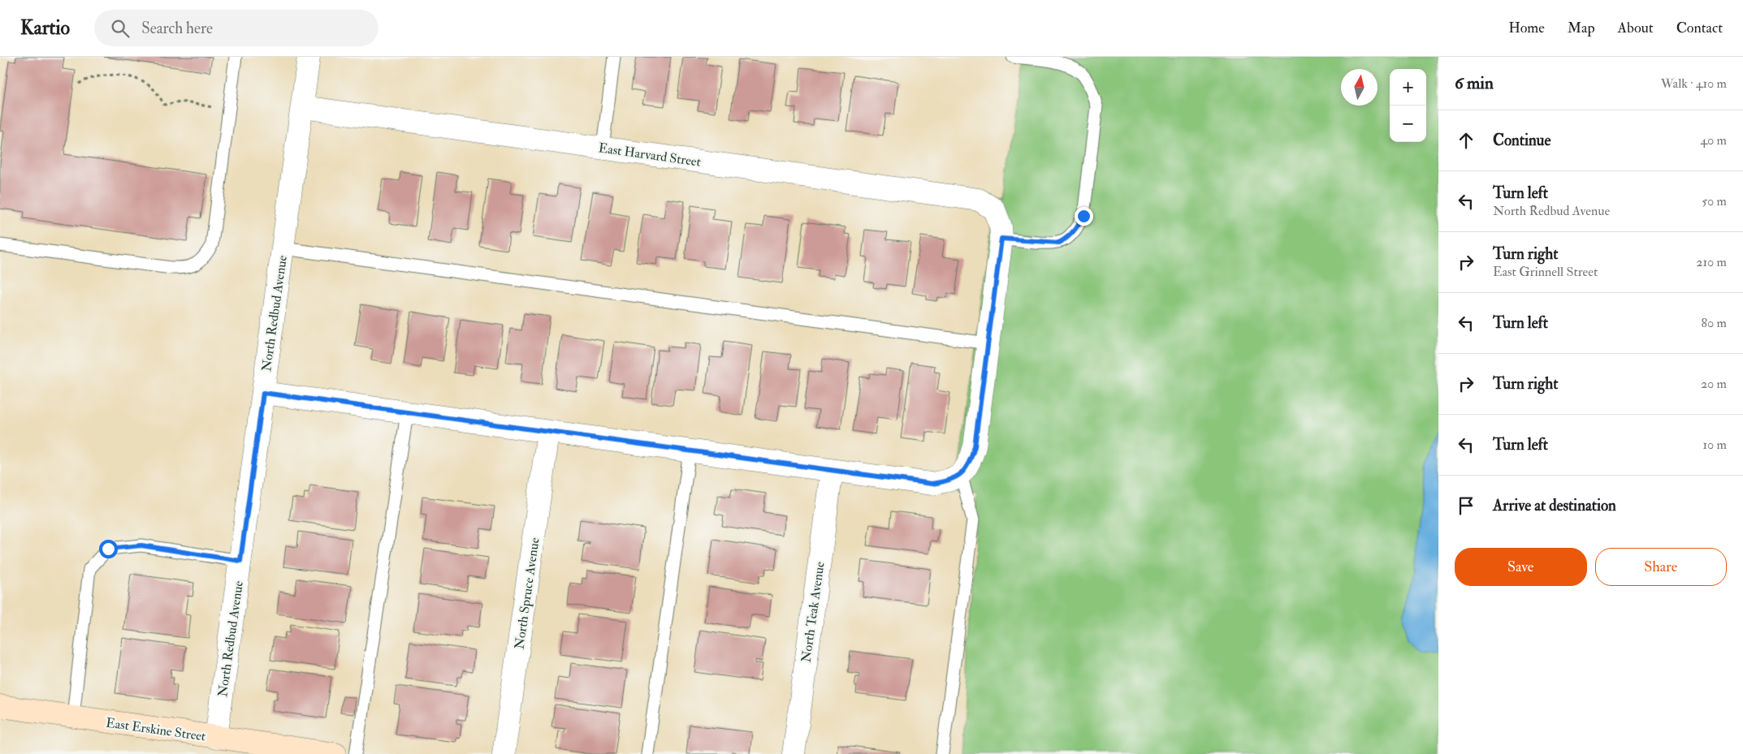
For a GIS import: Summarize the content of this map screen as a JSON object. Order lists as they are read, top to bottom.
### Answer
{
  "streets": {
    "street": [
      "East Harvard Street",
      "North Redbud Avenue",
      "North Spruce Avenue",
      "North Teak Avenue",
      "East Erskine Street"
    ]
  },
  "crossings": [
    ["East Harvard Street", "North Redbud Avenue"],
    ["North Redbud Avenue", "East Erskine Street"]
  ],
  "north": "top",
  "page": {
    "header": "Kartio",
    "search": "Search here",
    "nav": [
      "Home",
      "Map",
      "About",
      "Contact"
    ],
    "heading": ["6 min", "Walk · 410 m"],
    "map_buttons": ["+", "−"],
    "list": [
      ["Continue", "40 m"],
      ["Turn left", "North Redbud Avenue", "50 m"],
      ["Turn right", "East Grinnell Street", "210 m"],
      ["Turn left", "80 m"],
      ["Turn right", "20 m"],
      ["Turn left", "10 m"],
      "Arrive at destination"
    ],
    "buttons": ["Save", "Share"]
  }
}
